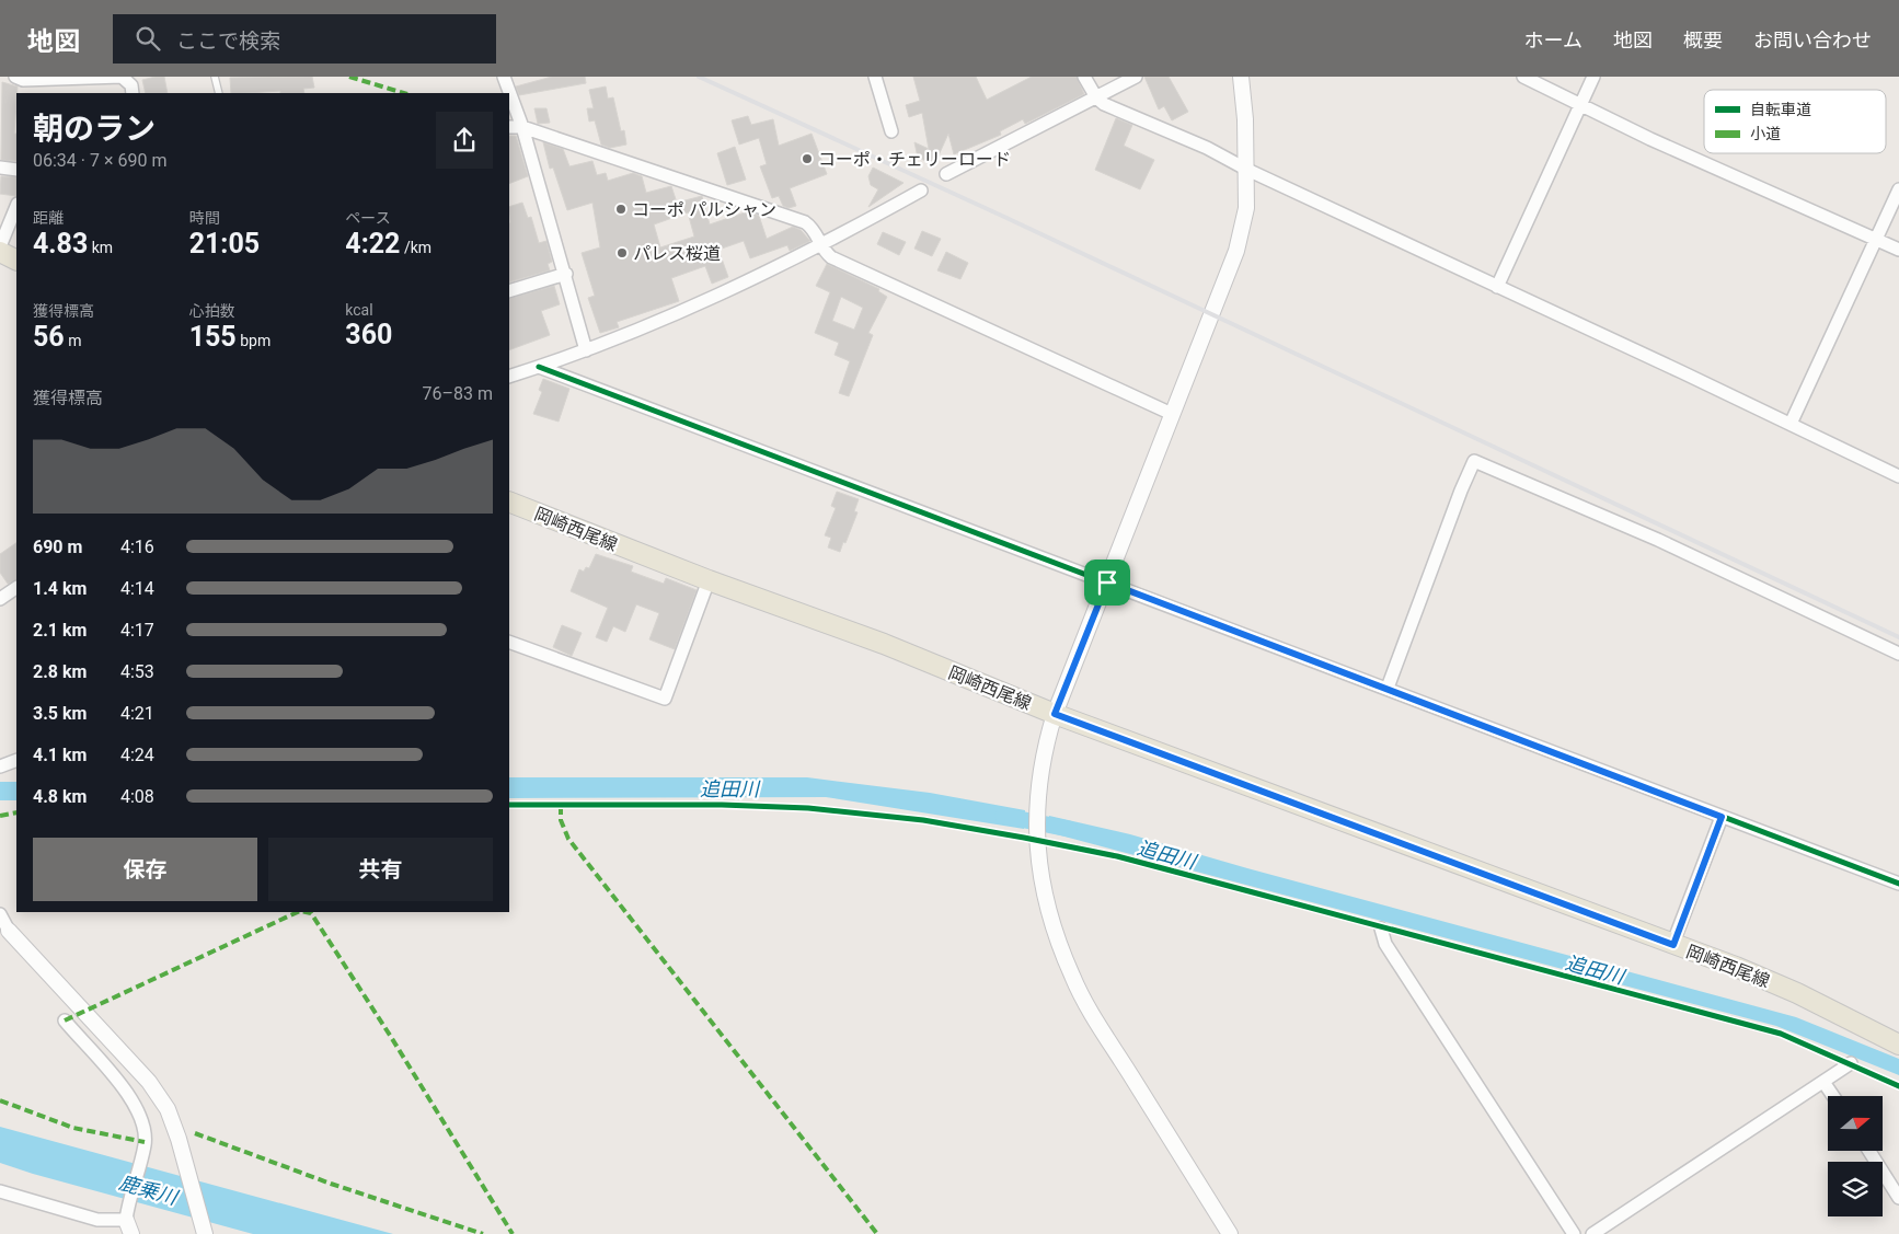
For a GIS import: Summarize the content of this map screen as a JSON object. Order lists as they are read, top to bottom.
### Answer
{
  "streets": {
    "main road": ["岡崎西尾線"]
  },
  "water": ["追田川", "鹿乗川"],
  "places": ["コーポ・チェリーロード", "コーポ パルシャン", "パレス桜道"],
  "legend": ["自転車道", "小道"],
  "north": "right",
  "page": {
    "header": "地図",
    "search": "ここで検索",
    "nav": [
      "ホーム",
      "地図",
      "概要",
      "お問い合わせ"
    ],
    "heading": ["朝のラン", "06:34 · 7 × 690 m"],
    "stats": [
      ["距離", "4.83 km"],
      ["時間", "21:05"],
      ["ペース", "4:22 /km"],
      ["獲得標高", "56 m"],
      ["心拍数", "155 bpm"],
      ["kcal", "360"]
    ],
    "chart": ["獲得標高", "76–83 m"],
    "list": [
      {
        "name": "690 m",
        "note": "4:16"
      },
      {
        "name": "1.4 km",
        "note": "4:14"
      },
      {
        "name": "2.1 km",
        "note": "4:17"
      },
      {
        "name": "2.8 km",
        "note": "4:53"
      },
      {
        "name": "3.5 km",
        "note": "4:21"
      },
      {
        "name": "4.1 km",
        "note": "4:24"
      },
      {
        "name": "4.8 km",
        "note": "4:08"
      }
    ],
    "buttons": ["保存", "共有"]
  }
}
